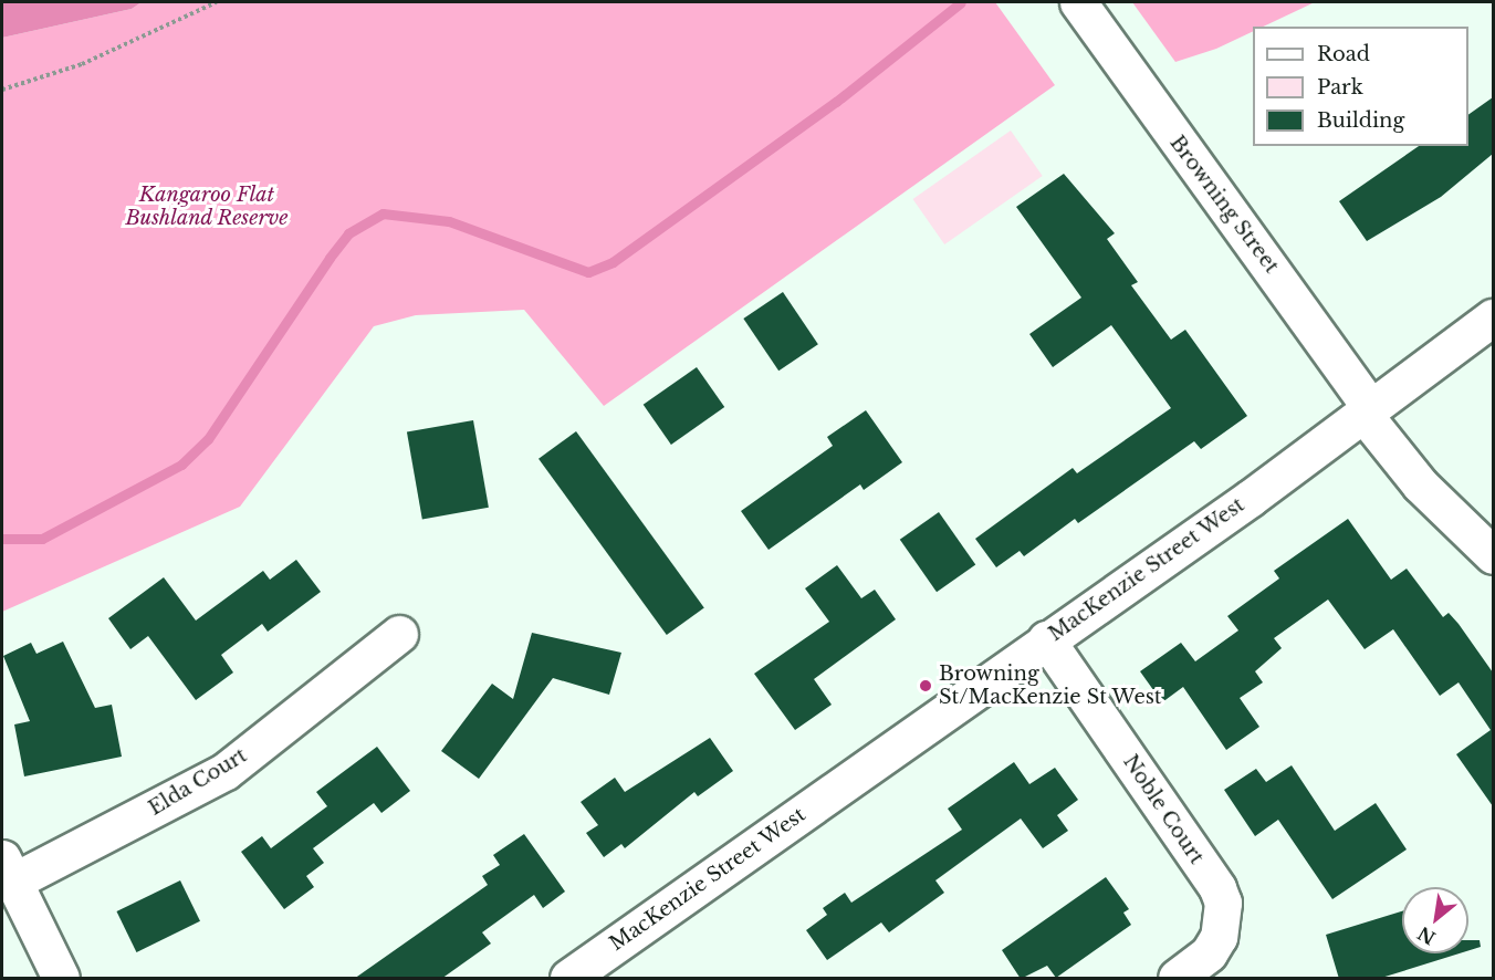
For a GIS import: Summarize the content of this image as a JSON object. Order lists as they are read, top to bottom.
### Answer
{
  "streets": {
    "street": [
      "Browning Street",
      "MacKenzie Street West",
      "Elda Court",
      "Noble Court"
    ]
  },
  "crossings": [
    ["Browning Street", "MacKenzie Street West"],
    ["MacKenzie Street West", "Noble Court"]
  ],
  "parks": ["Kangaroo Flat Bushland Reserve"],
  "places": ["Browning St/MacKenzie St West"],
  "legend": ["Road", "Park", "Building"],
  "north": "bottom left"
}
